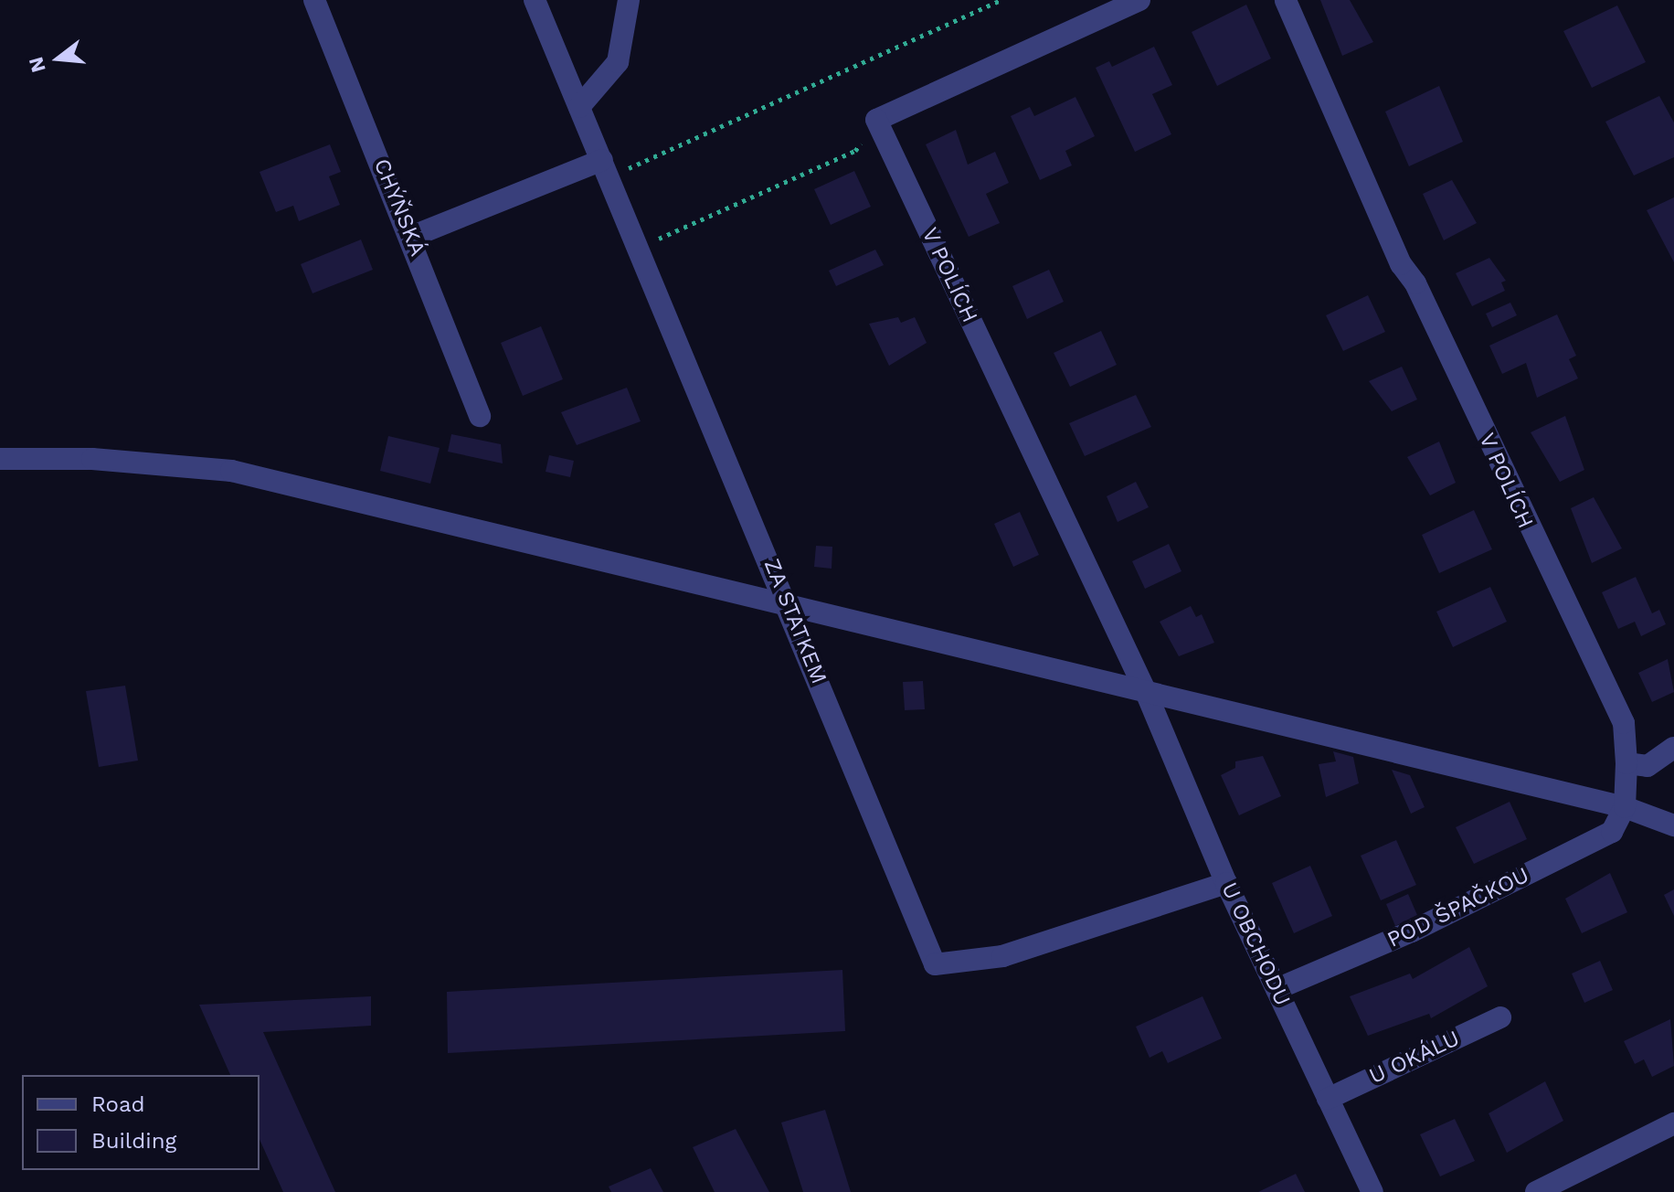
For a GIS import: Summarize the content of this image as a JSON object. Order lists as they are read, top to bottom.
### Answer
{
  "streets": {
    "street": [
      "CHÝŇSKÁ",
      "V POLÍCH",
      "ZA STATKEM",
      "POD ŠPAČKOU",
      "U OBCHODU",
      "U OKÁLU"
    ]
  },
  "crossings": [
    ["V POLÍCH", "POD ŠPAČKOU"],
    ["V POLÍCH", "U OBCHODU"],
    ["ZA STATKEM", "U OBCHODU"],
    ["POD ŠPAČKOU", "U OBCHODU"],
    ["U OBCHODU", "U OKÁLU"]
  ],
  "legend": ["Road", "Building"],
  "north": "left"
}
